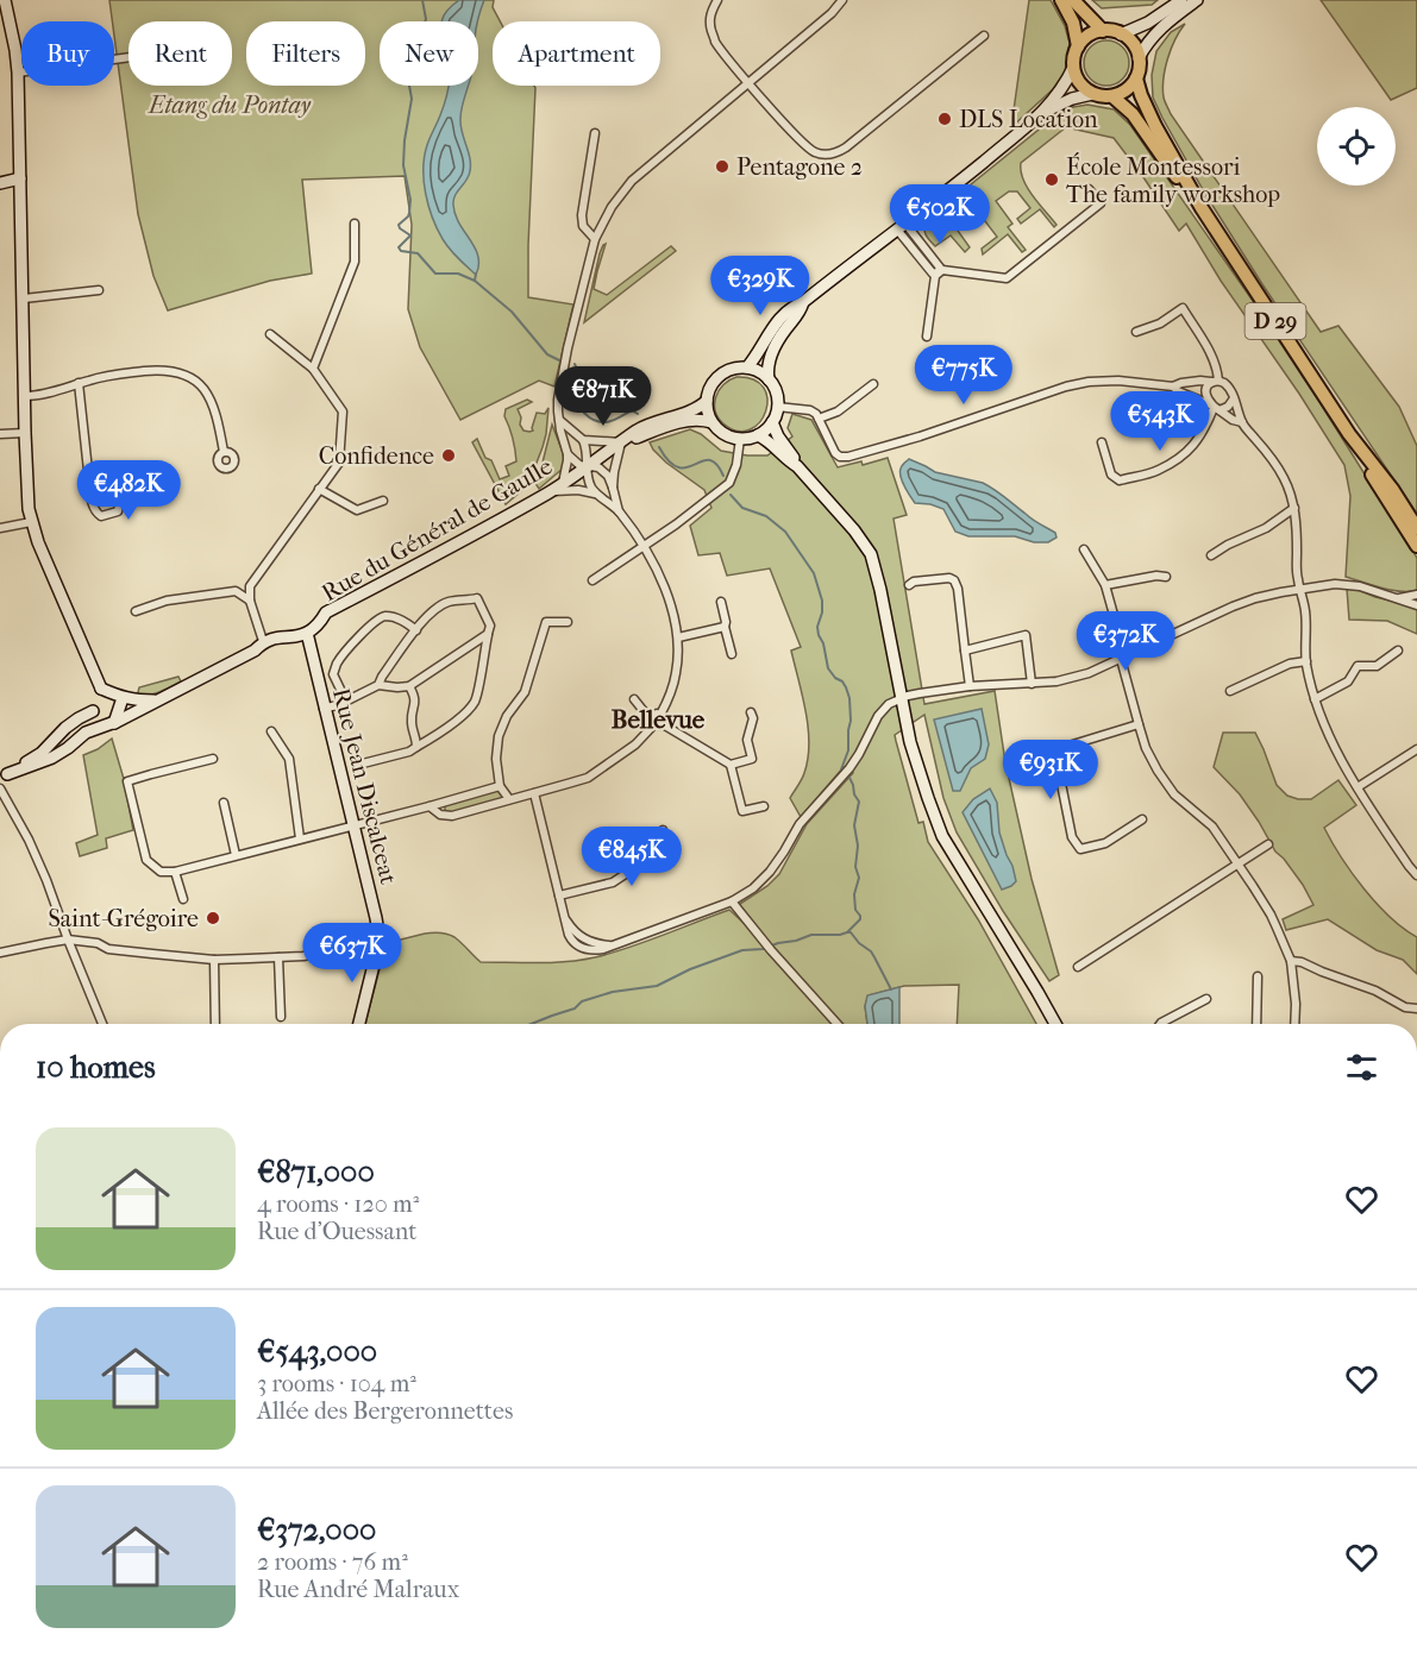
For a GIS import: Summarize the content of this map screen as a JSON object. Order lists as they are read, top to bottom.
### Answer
{
  "streets": {
    "main road": ["D 29", "Rue du Général de Gaulle", "Rue Jean Discalceat"]
  },
  "crossings": [
    ["Rue du Général de Gaulle", "Rue Jean Discalceat"]
  ],
  "districts": ["Bellevue"],
  "parks": ["Etang du Pontay"],
  "places": [
    "DLS Location",
    "Pentagone 2",
    "École Montessori The family workshop",
    "Confidence",
    "Saint-Grégoire"
  ],
  "page": {
    "chip": [
      "Buy",
      "Rent",
      "Filters",
      "New",
      "Apartment"
    ],
    "price": [
      "€502K",
      "€329K",
      "€775K",
      "€871K",
      "€543K",
      "€482K",
      "€372K",
      "€931K",
      "€845K",
      "€637K"
    ],
    "heading": "10 homes",
    "list": [
      {
        "name": "€871,000",
        "note": "4 rooms · 120 m² · Rue d'Ouessant"
      },
      {
        "name": "€543,000",
        "note": "3 rooms · 104 m² · Allée des Bergeronnettes"
      },
      {
        "name": "€372,000",
        "note": "2 rooms · 76 m² · Rue André Malraux"
      }
    ]
  }
}
